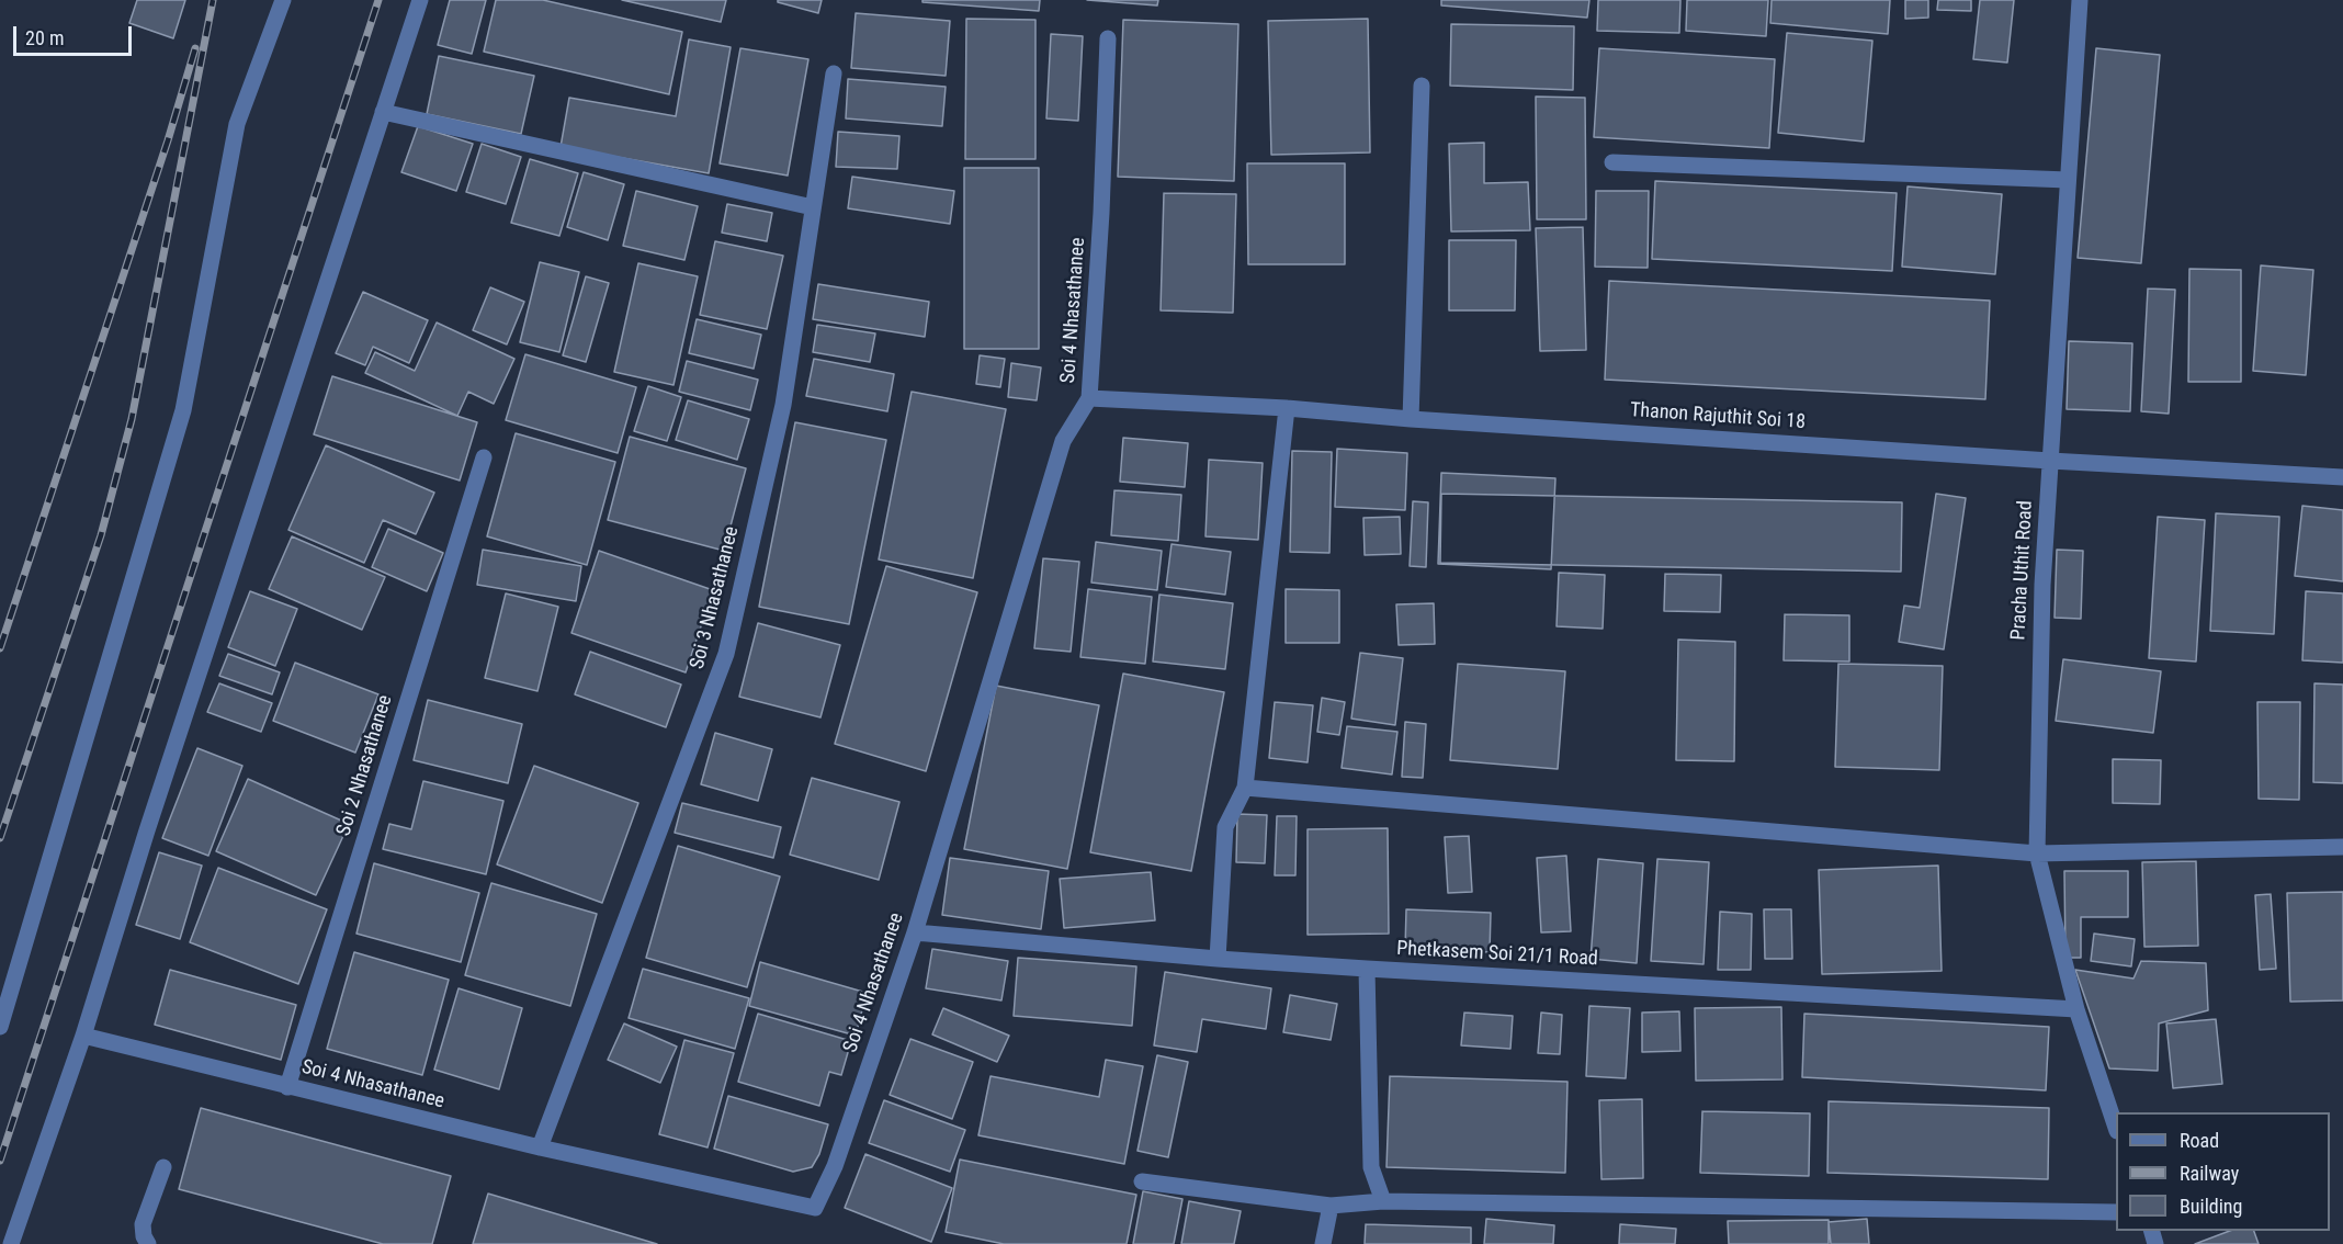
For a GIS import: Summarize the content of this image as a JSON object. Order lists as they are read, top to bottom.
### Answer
{
  "streets": {
    "street": [
      "Soi 4 Nhasathanee",
      "Thanon Rajuthit Soi 18",
      "Pracha Uthit Road",
      "Soi 3 Nhasathanee",
      "Soi 2 Nhasathanee",
      "Phetkasem Soi 21/1 Road"
    ]
  },
  "crossings": [
    ["Soi 4 Nhasathanee", "Thanon Rajuthit Soi 18"],
    ["Soi 4 Nhasathanee", "Soi 3 Nhasathanee"],
    ["Soi 4 Nhasathanee", "Soi 2 Nhasathanee"],
    ["Soi 4 Nhasathanee", "Phetkasem Soi 21/1 Road"],
    ["Thanon Rajuthit Soi 18", "Pracha Uthit Road"],
    ["Pracha Uthit Road", "Phetkasem Soi 21/1 Road"]
  ],
  "legend": ["Road", "Railway", "Building"],
  "scale_bar": "20 m"
}
